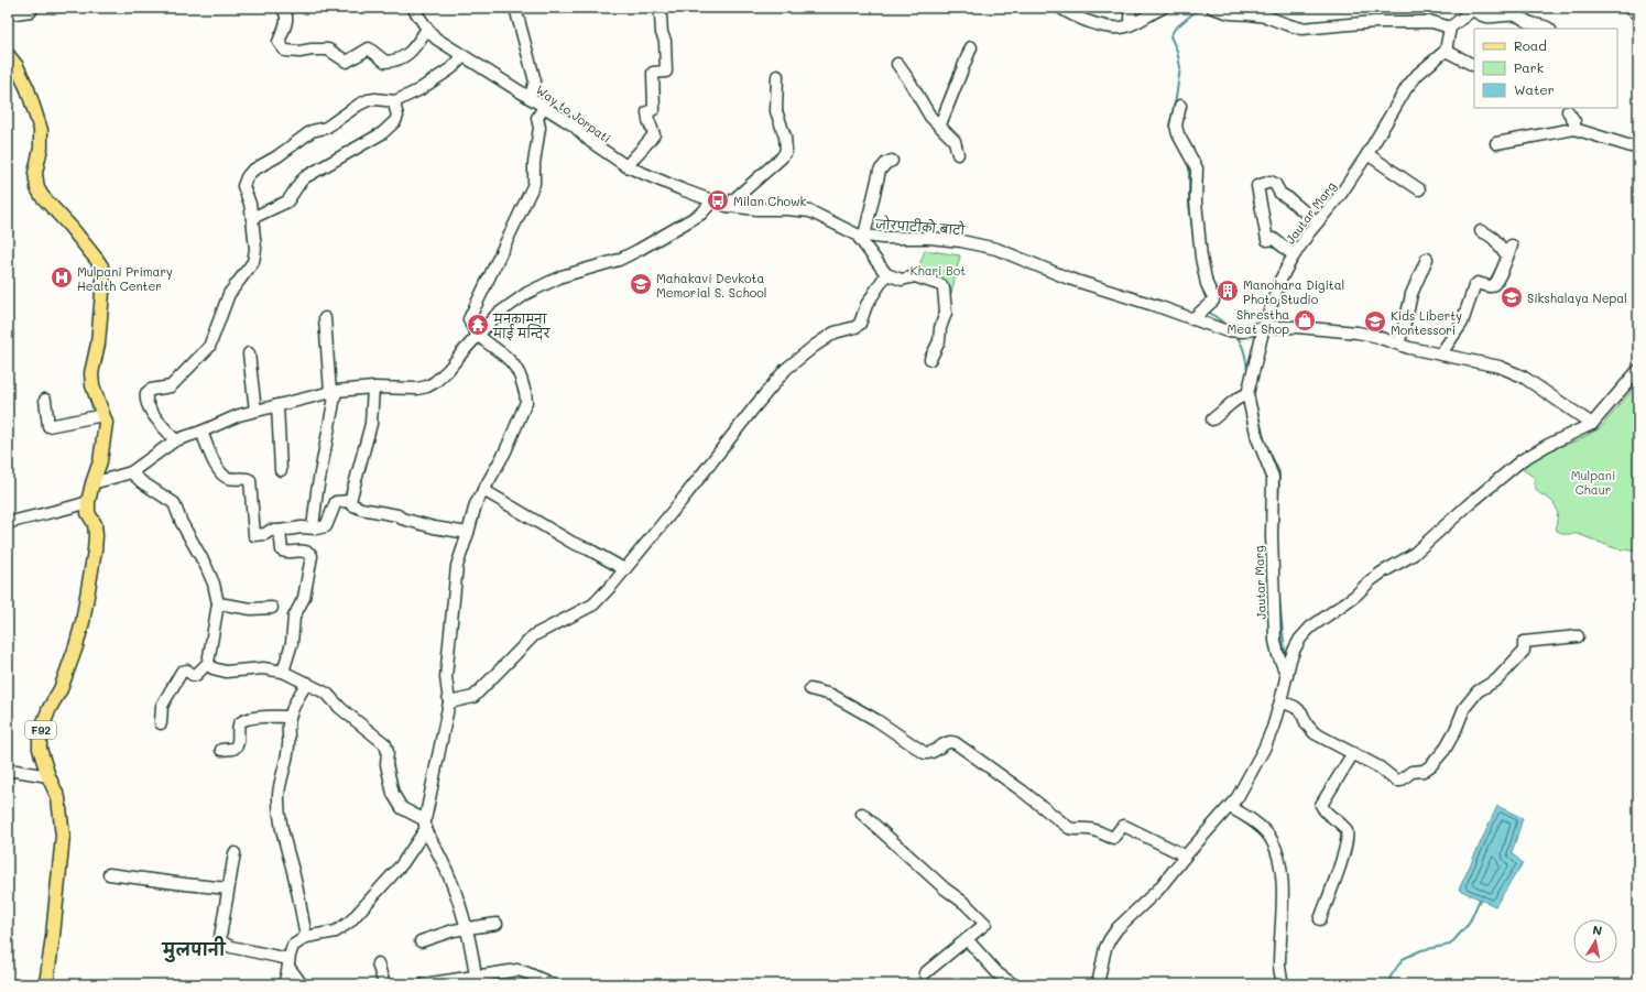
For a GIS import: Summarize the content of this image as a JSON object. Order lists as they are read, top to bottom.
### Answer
{
  "streets": {
    "main road": ["F92"],
    "street": ["Way to Jorpati", "Jautar Marg", "जोरपाटीको बाटो"]
  },
  "crossings": [
    ["Way to Jorpati", "जोरपाटीको बाटो"],
    ["Jautar Marg", "जोरपाटीको बाटो"]
  ],
  "districts": ["मुलपानी"],
  "parks": ["Khari Bot", "Mulpani Chaur"],
  "places": {
    "bus stop": ["Milan Chowk"],
    "hospital": ["Mulpani Primary Health Center"],
    "school or university": ["Mahakavi Devkota Memorial S. School", "Sikshalaya Nepal", "Kids Liberty Montessori"],
    "building": ["Manohara Digital Photo Studio"],
    "shop": ["Shrestha Meat Shop"],
    "temple": ["मनकामना माई मन्दिर"]
  },
  "legend": ["Road", "Park", "Water"],
  "north": "top"
}
